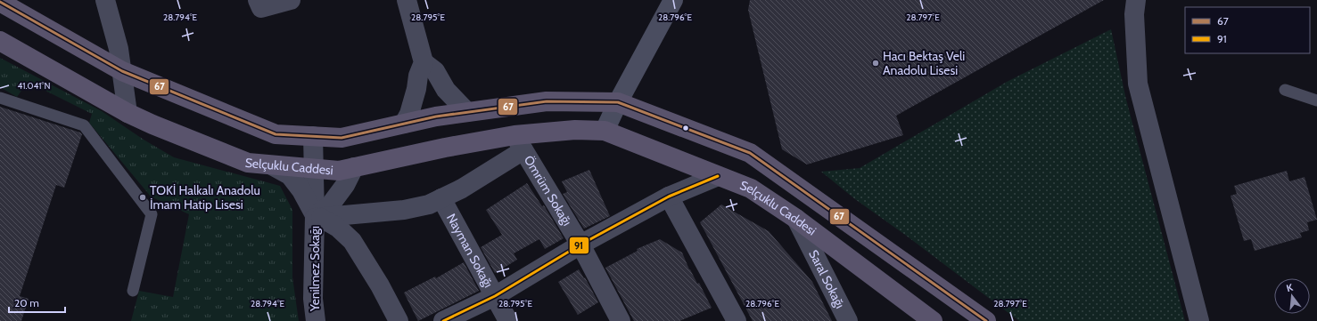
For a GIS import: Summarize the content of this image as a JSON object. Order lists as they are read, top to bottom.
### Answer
{
  "streets": {
    "main road": ["Selçuklu Caddesi"],
    "street": [
      "Ömrüm Sokağı",
      "Nayman Sokağı",
      "Yenilmez Sokağı",
      "Saral Sokağı"
    ]
  },
  "crossings": [
    ["Selçuklu Caddesi", "Ömrüm Sokağı"],
    ["Selçuklu Caddesi", "Yenilmez Sokağı"],
    ["Selçuklu Caddesi", "Saral Sokağı"]
  ],
  "places": ["Hacı Bektaş Veli Anadolu Lisesi", "TOKİ Halkalı Anadolu İmam Hatip Lisesi"],
  "lines": ["transit line 67", "transit line 91"],
  "legend": ["67", "91"],
  "scale_bar": "20 m",
  "north": "top",
  "coordinates": [
    "28.794°E",
    "28.795°E",
    "28.796°E",
    "28.797°E",
    "41.041°N"
  ]
}
